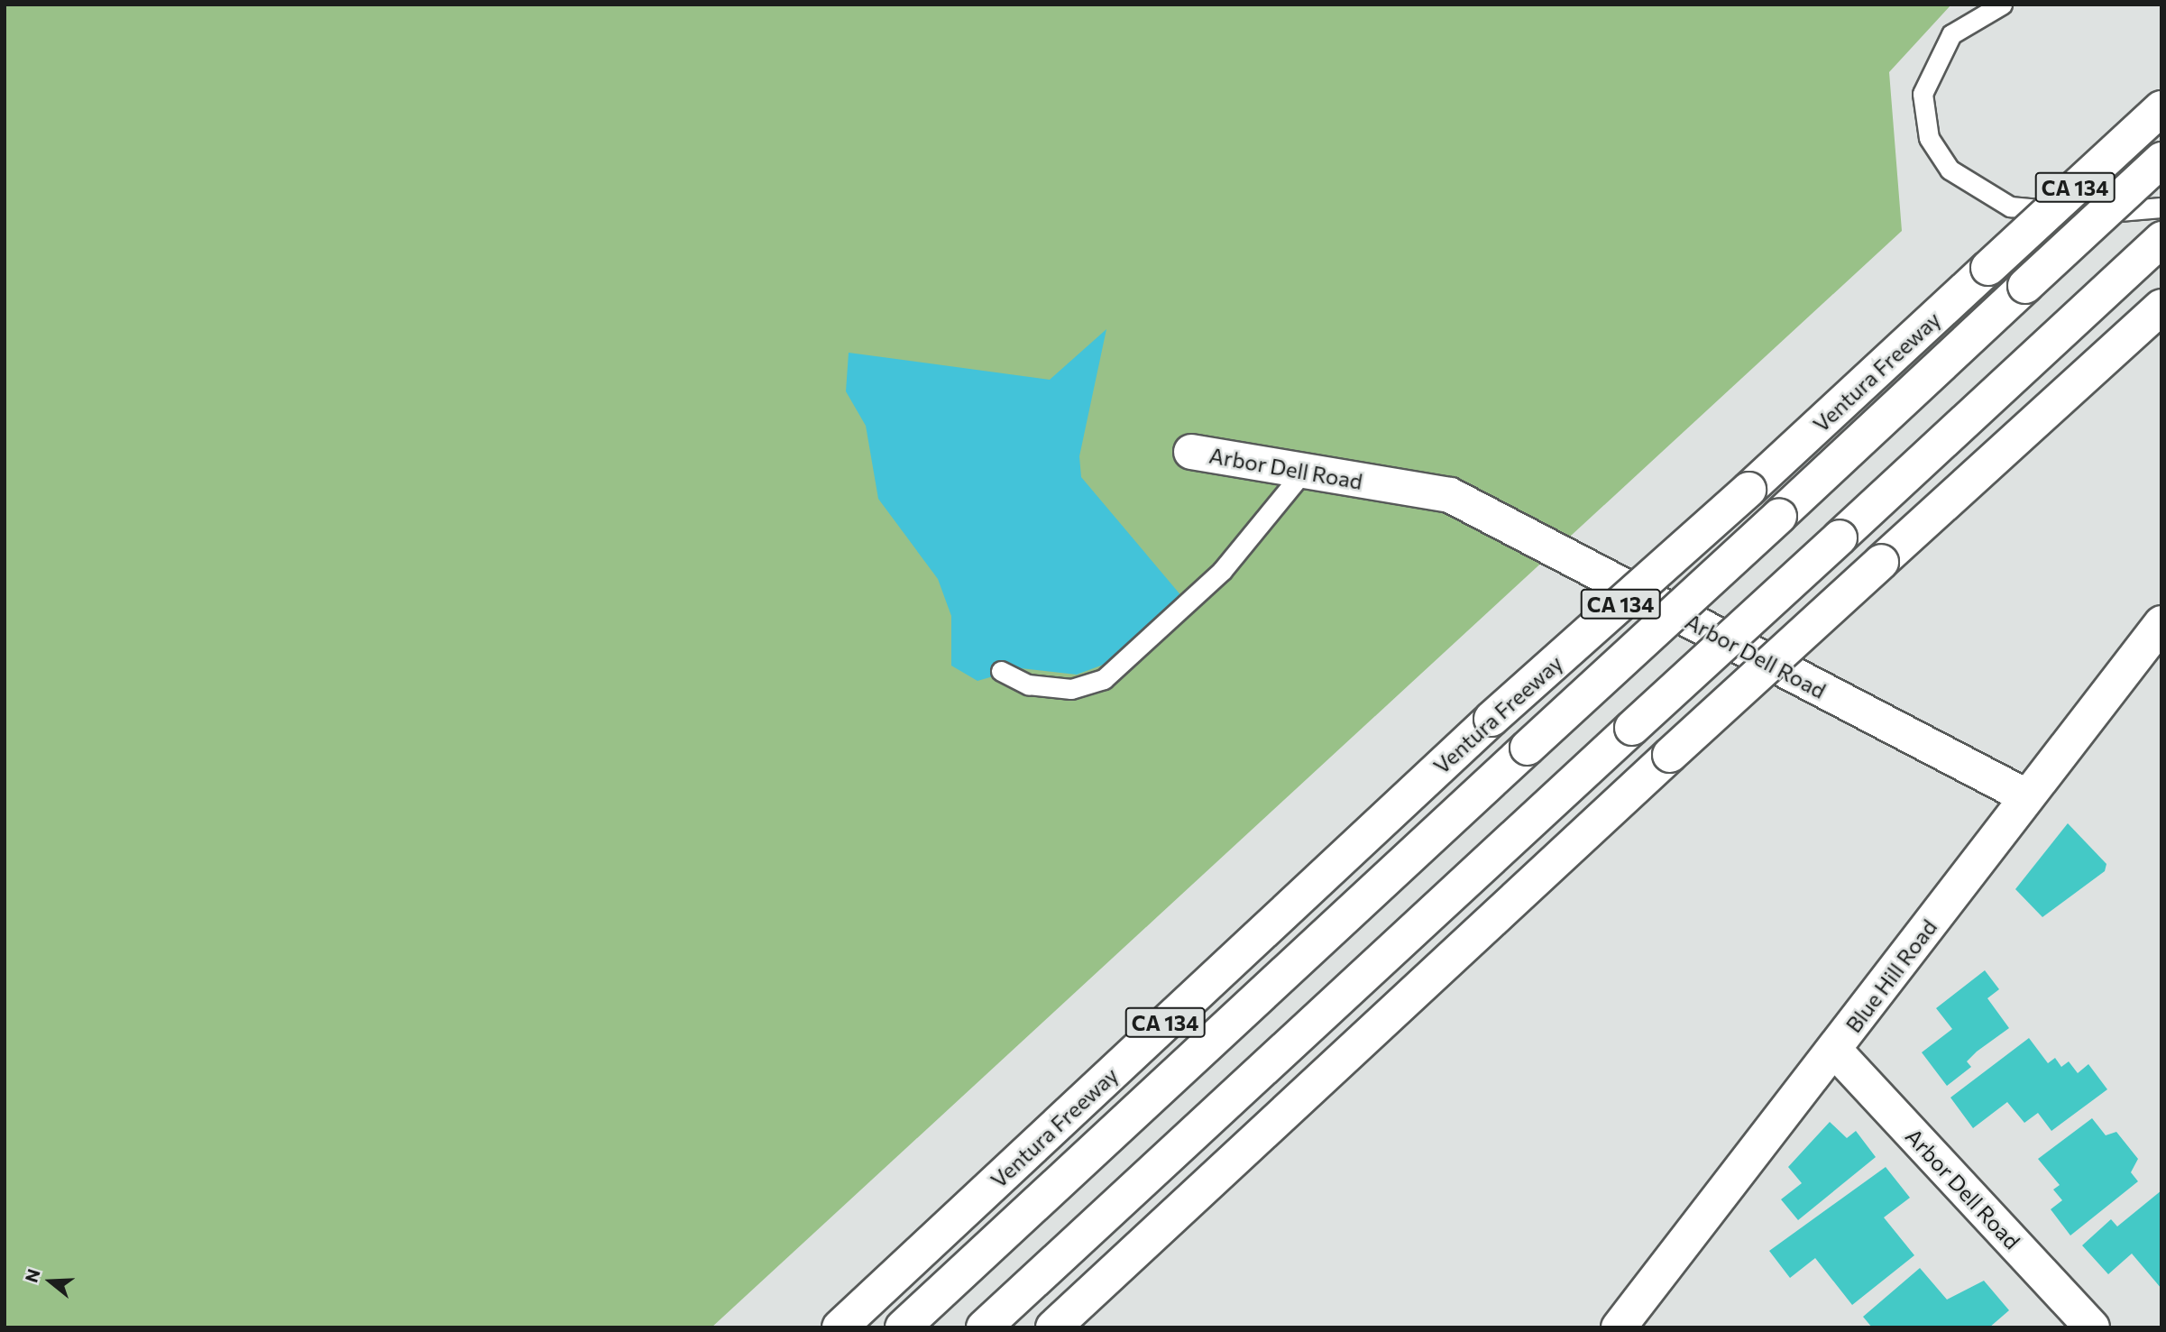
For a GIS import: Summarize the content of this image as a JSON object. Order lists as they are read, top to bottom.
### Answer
{
  "streets": {
    "main road": [
      "CA 134",
      "Ventura Freeway",
      "Arbor Dell Road",
      "Blue Hill Road"
    ]
  },
  "crossings": [
    ["Arbor Dell Road", "Blue Hill Road"]
  ],
  "north": "left"
}
